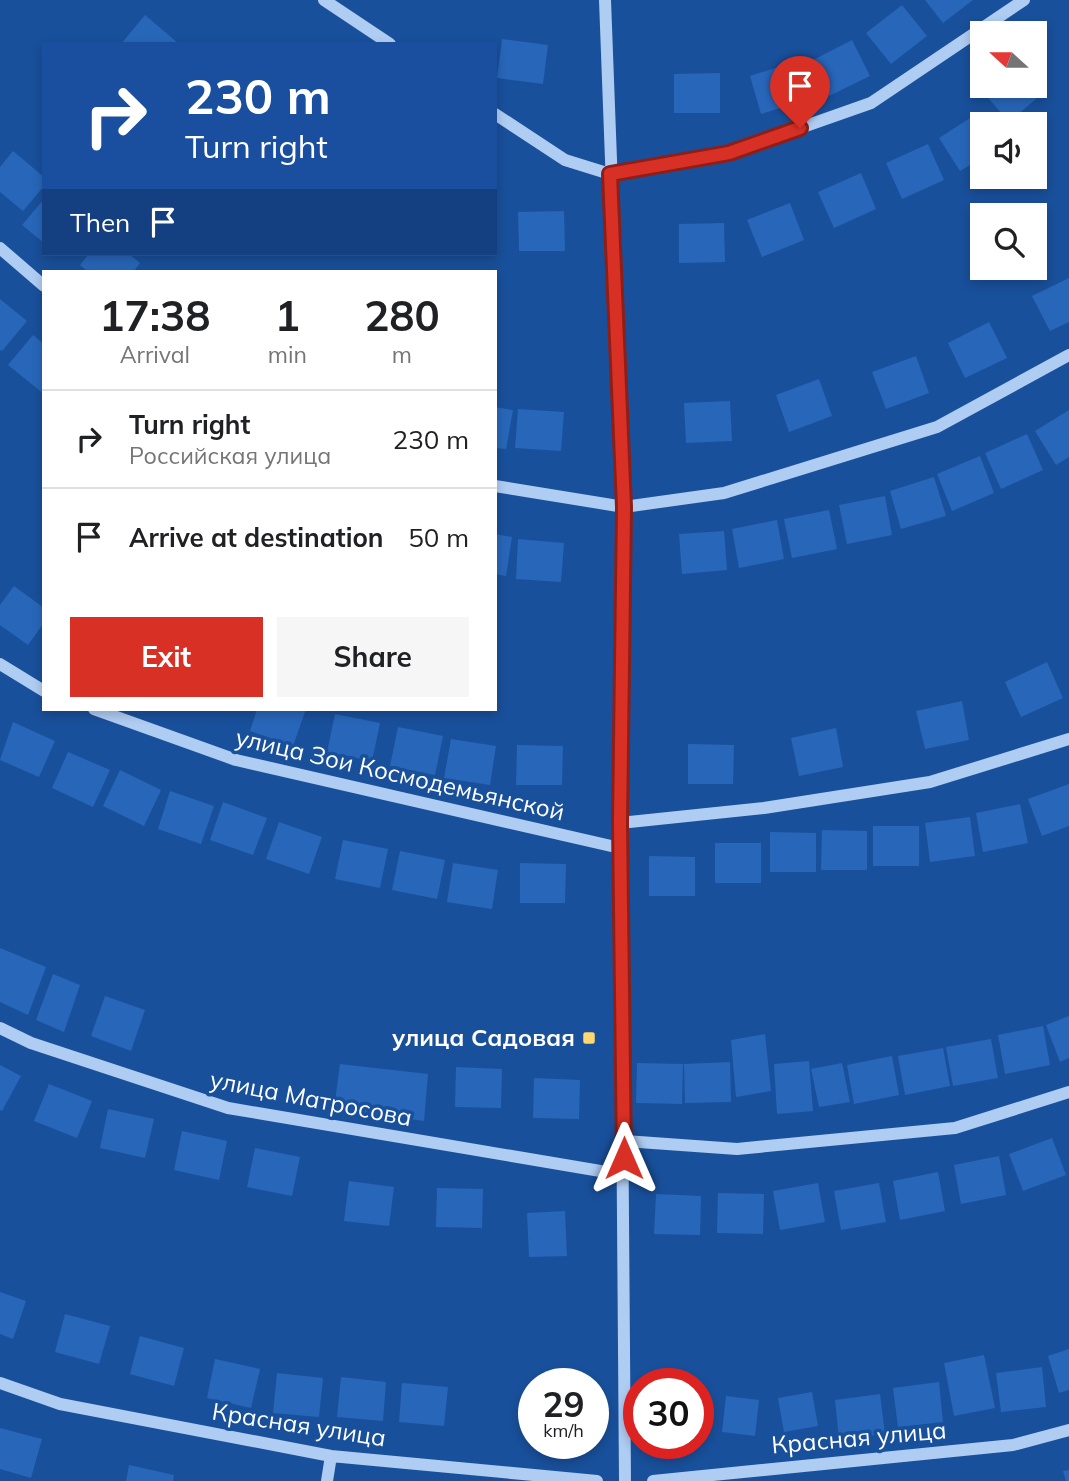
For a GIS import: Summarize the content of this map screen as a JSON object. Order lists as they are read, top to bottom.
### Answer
{
  "streets": {
    "street": ["улица Зои Космодемьянской", "улица Матросова", "Красная улица"]
  },
  "places": {
    "transit": ["улица Садовая"]
  },
  "north": "left",
  "page": {
    "turn": ["230 m", "Turn right"],
    "then": "Then",
    "eta": [
      "17:38",
      "Arrival",
      "1",
      "min",
      "280",
      "m"
    ],
    "list": [
      {
        "name": "Turn right",
        "note": "Российская улица",
        "value": "230 m"
      },
      {
        "name": "Arrive at destination",
        "value": "50 m"
      }
    ],
    "buttons": ["Exit", "Share"],
    "speed": "29 km/h",
    "limit": "30"
  }
}
